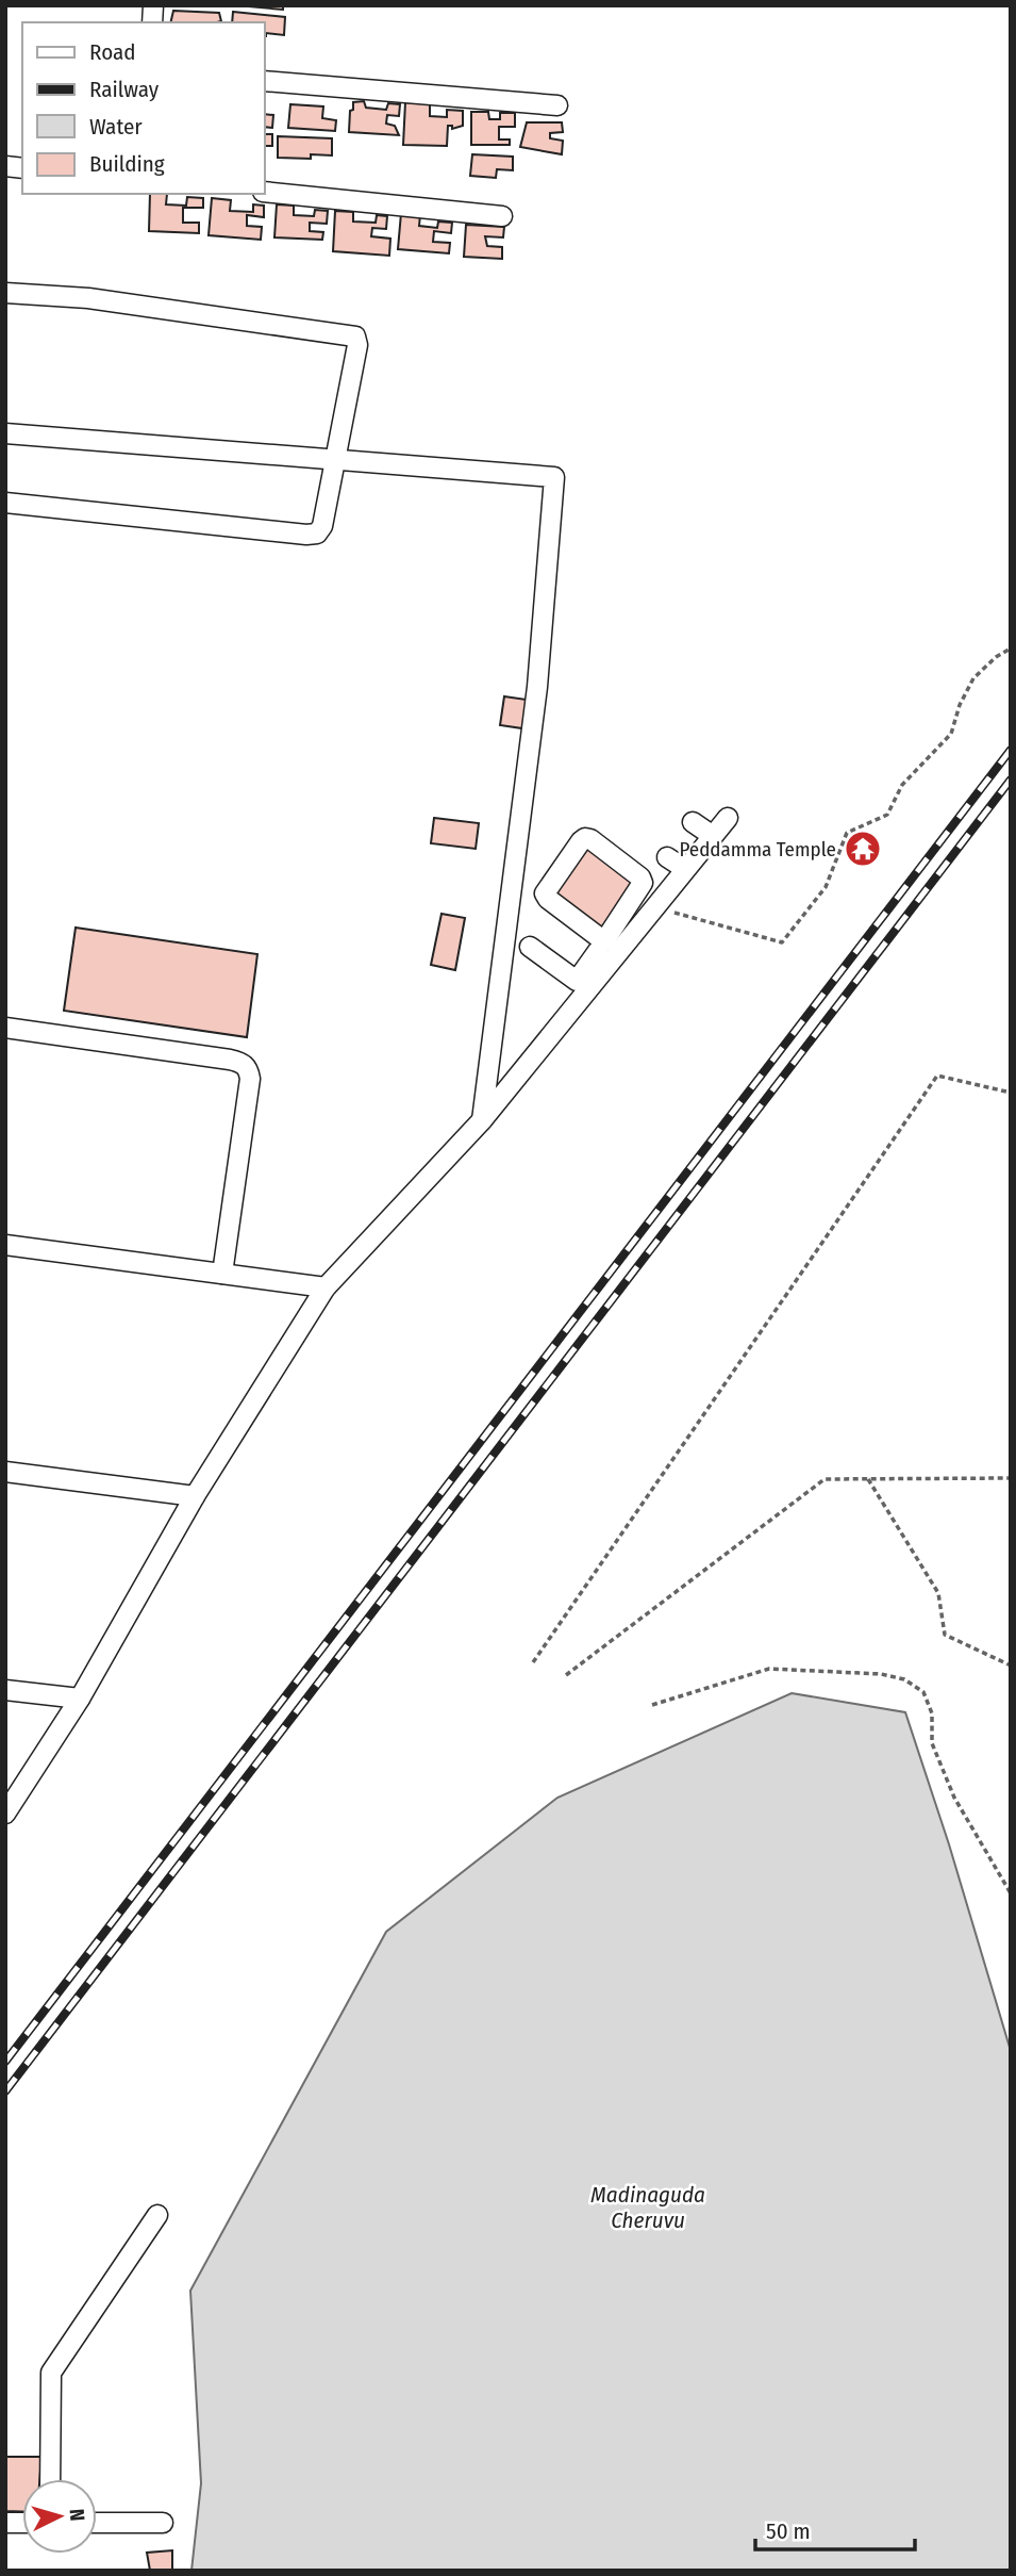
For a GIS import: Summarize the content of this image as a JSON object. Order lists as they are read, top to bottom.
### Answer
{
  "water": ["Madinaguda Cheruvu"],
  "places": {
    "temple": ["Peddamma Temple"]
  },
  "legend": [
    "Road",
    "Railway",
    "Water",
    "Building"
  ],
  "scale_bar": "50 m",
  "north": "right"
}
